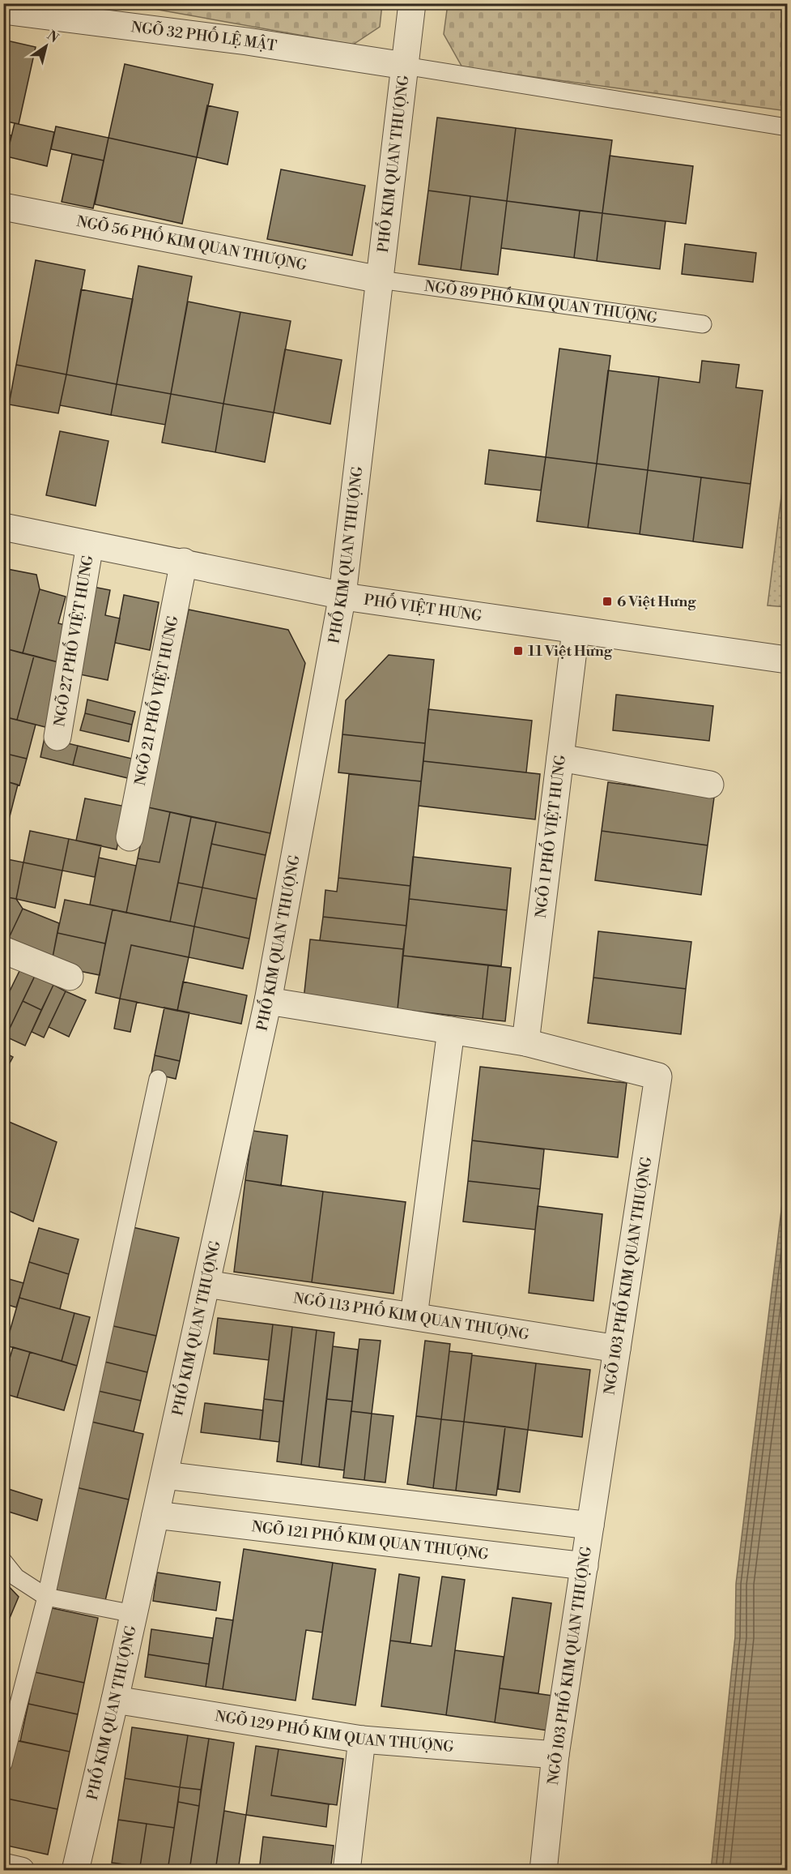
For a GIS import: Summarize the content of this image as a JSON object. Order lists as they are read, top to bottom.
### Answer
{
  "streets": {
    "street": [
      "NGÕ 32 PHỐ LỆ MẬT",
      "PHỐ KIM QUAN THƯỢNG",
      "NGÕ 56 PHỐ KIM QUAN THƯỢNG",
      "PHỐ VIỆT HƯNG",
      "NGÕ 27 PHỐ VIỆT HƯNG",
      "NGÕ 21 PHỐ VIỆT HƯNG",
      "NGÕ 1 PHỐ VIỆT HƯNG",
      "NGÕ 103 PHỐ KIM QUAN THƯỢNG",
      "NGÕ 113 PHỐ KIM QUAN THƯỢNG",
      "NGÕ 121 PHỐ KIM QUAN THƯỢNG",
      "NGÕ 129 PHỐ KIM QUAN THƯỢNG"
    ],
    "lane": ["NGÕ 89 PHỐ KIM QUAN THƯỢNG"]
  },
  "crossings": [
    ["NGÕ 32 PHỐ LỆ MẬT", "PHỐ KIM QUAN THƯỢNG"],
    ["PHỐ KIM QUAN THƯỢNG", "NGÕ 56 PHỐ KIM QUAN THƯỢNG"],
    ["PHỐ KIM QUAN THƯỢNG", "NGÕ 89 PHỐ KIM QUAN THƯỢNG"],
    ["PHỐ KIM QUAN THƯỢNG", "PHỐ VIỆT HƯNG"],
    ["PHỐ KIM QUAN THƯỢNG", "NGÕ 103 PHỐ KIM QUAN THƯỢNG"],
    ["PHỐ KIM QUAN THƯỢNG", "NGÕ 113 PHỐ KIM QUAN THƯỢNG"],
    ["PHỐ KIM QUAN THƯỢNG", "NGÕ 121 PHỐ KIM QUAN THƯỢNG"],
    ["PHỐ KIM QUAN THƯỢNG", "NGÕ 129 PHỐ KIM QUAN THƯỢNG"],
    ["NGÕ 56 PHỐ KIM QUAN THƯỢNG", "NGÕ 89 PHỐ KIM QUAN THƯỢNG"],
    ["PHỐ VIỆT HƯNG", "NGÕ 27 PHỐ VIỆT HƯNG"],
    ["PHỐ VIỆT HƯNG", "NGÕ 21 PHỐ VIỆT HƯNG"],
    ["PHỐ VIỆT HƯNG", "NGÕ 1 PHỐ VIỆT HƯNG"],
    ["NGÕ 1 PHỐ VIỆT HƯNG", "NGÕ 103 PHỐ KIM QUAN THƯỢNG"],
    ["NGÕ 103 PHỐ KIM QUAN THƯỢNG", "NGÕ 113 PHỐ KIM QUAN THƯỢNG"],
    ["NGÕ 103 PHỐ KIM QUAN THƯỢNG", "NGÕ 121 PHỐ KIM QUAN THƯỢNG"],
    ["NGÕ 103 PHỐ KIM QUAN THƯỢNG", "NGÕ 129 PHỐ KIM QUAN THƯỢNG"]
  ],
  "places": {
    "transit": ["6 Việt Hưng", "11 Việt Hưng"]
  },
  "north": "top right"
}
